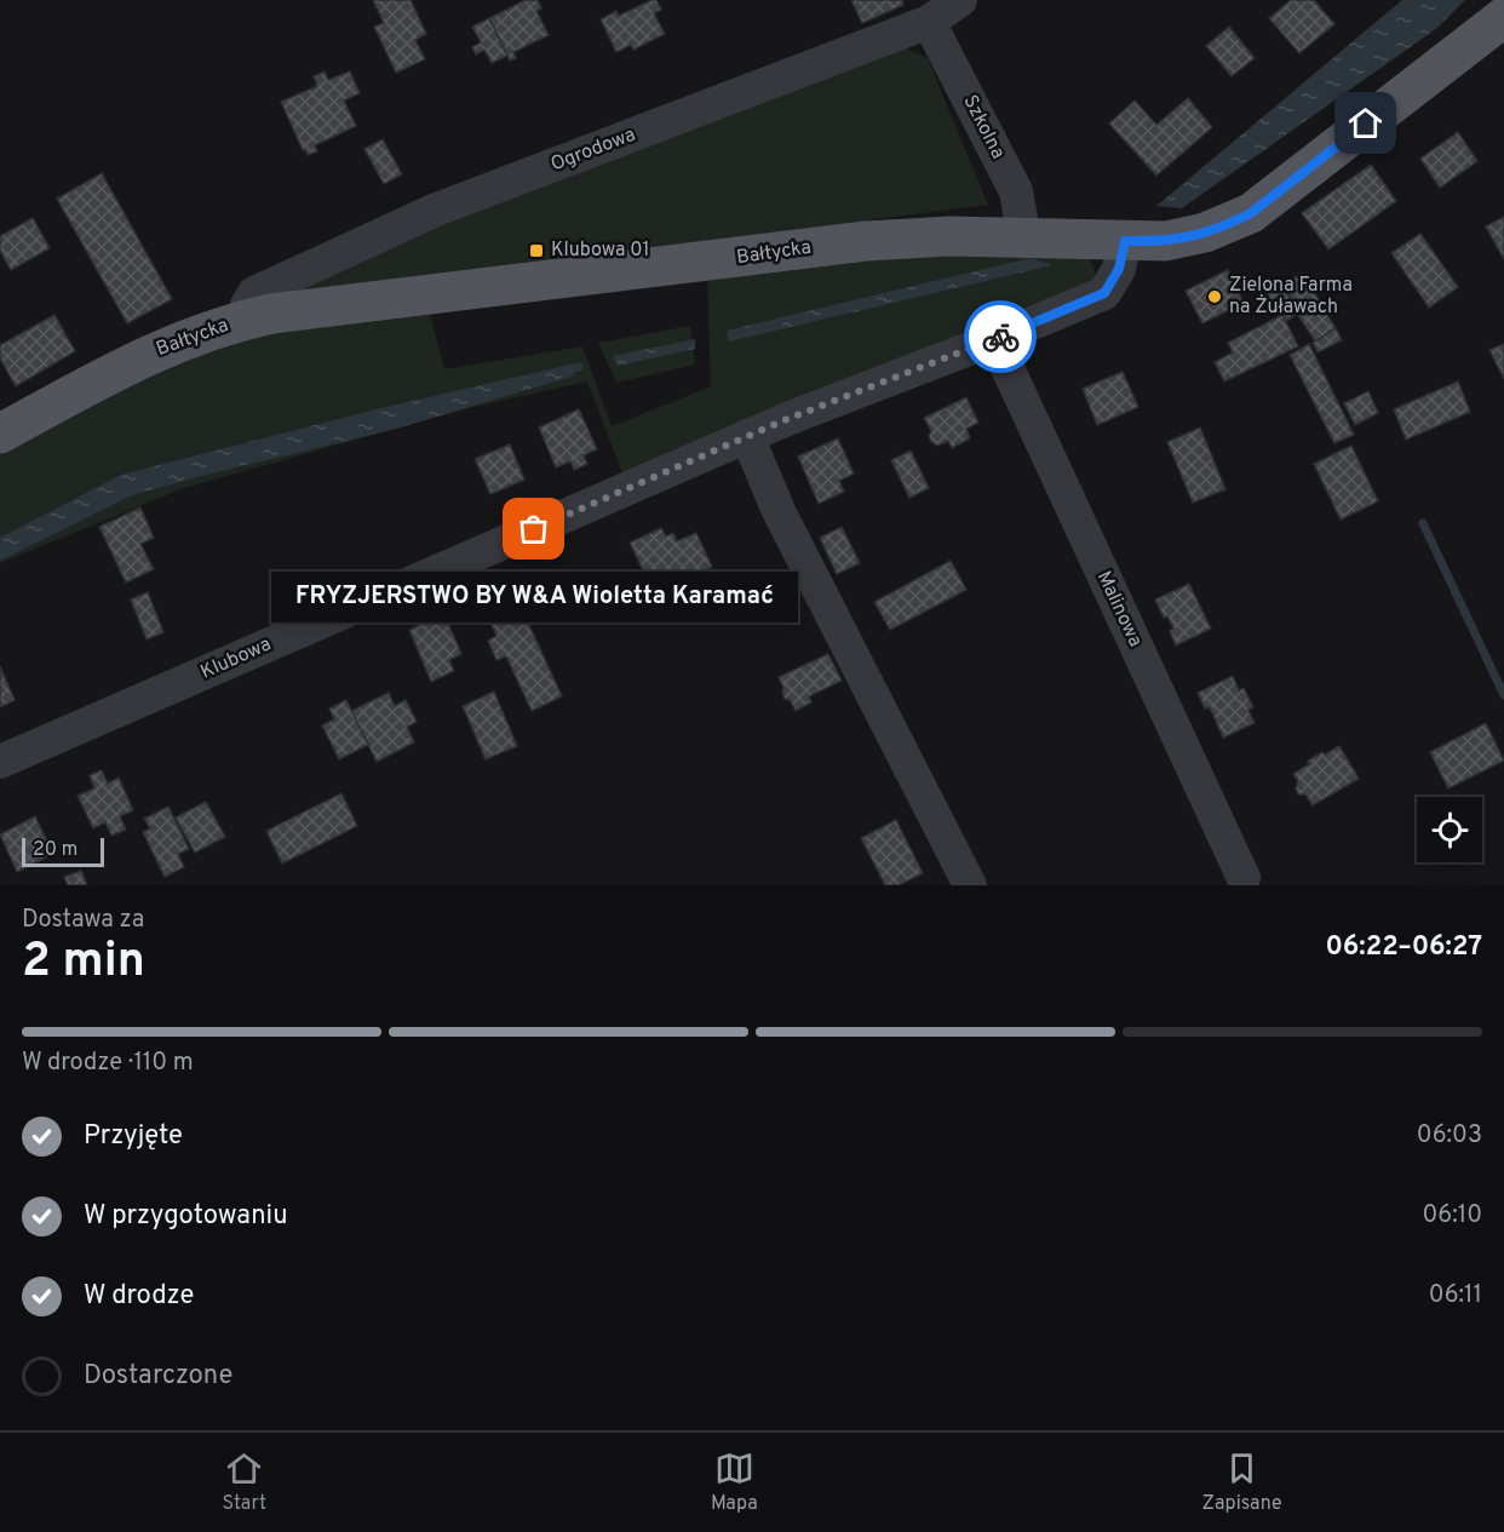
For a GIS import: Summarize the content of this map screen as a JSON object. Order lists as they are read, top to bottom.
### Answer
{
  "streets": {
    "main road": ["Bałtycka"],
    "street": [
      "Szkolna",
      "Ogrodowa",
      "Malinowa",
      "Klubowa"
    ]
  },
  "crossings": [
    ["Szkolna", "Ogrodowa"],
    ["Szkolna", "Bałtycka"],
    ["Ogrodowa", "Bałtycka"],
    ["Bałtycka", "Klubowa"],
    ["Malinowa", "Klubowa"]
  ],
  "places": {
    "transit": ["Klubowa 01"],
    "other": ["Zielona Farma na Żuławach", "FRYZJERSTWO BY W&A Wioletta Karamać"]
  },
  "scale_bar": "20 m",
  "page": {
    "bubble": "FRYZJERSTWO BY W&A Wioletta Karamać",
    "scale": "20 m",
    "heading": ["2 min", "Dostawa za", "06:22–06:27"],
    "bar": "W drodze · 110 m",
    "list": [
      ["Przyjęte", "06:03"],
      ["W przygotowaniu", "06:10"],
      ["W drodze", "06:11"],
      "Dostarczone"
    ],
    "tabs": ["Start", "Mapa", "Zapisane"]
  }
}
